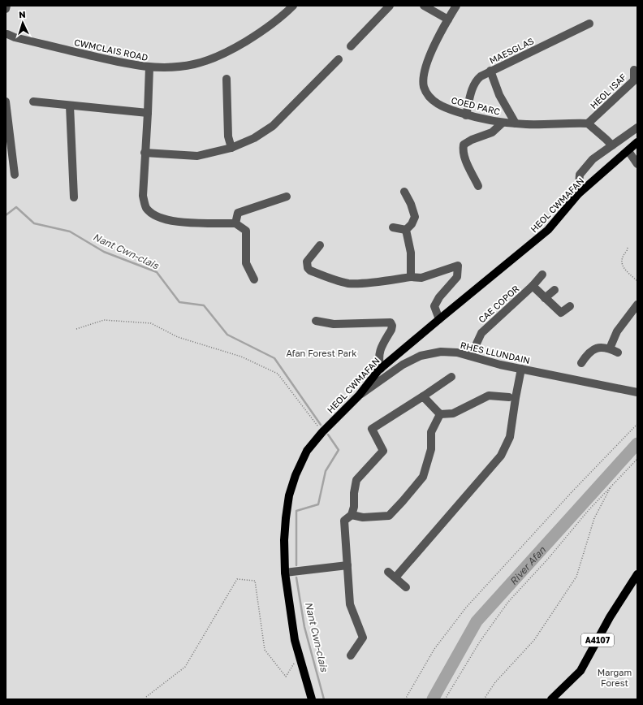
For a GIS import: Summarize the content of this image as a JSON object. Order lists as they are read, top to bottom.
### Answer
{
  "streets": {
    "main road": ["HEOL CWMAFAN", "A4107"],
    "street": [
      "CWMCLAIS ROAD",
      "MAESGLAS",
      "HEOL ISAF",
      "COED PARC",
      "CAE COPOR",
      "RHES LLUNDAIN"
    ]
  },
  "crossings": [
    ["MAESGLAS", "COED PARC"],
    ["HEOL ISAF", "COED PARC"],
    ["HEOL CWMAFAN", "RHES LLUNDAIN"],
    ["CAE COPOR", "RHES LLUNDAIN"]
  ],
  "water": ["Nant Cwn-clais", "River Afan"],
  "parks": ["Afan Forest Park", "Margam Forest"],
  "north": "top"
}
